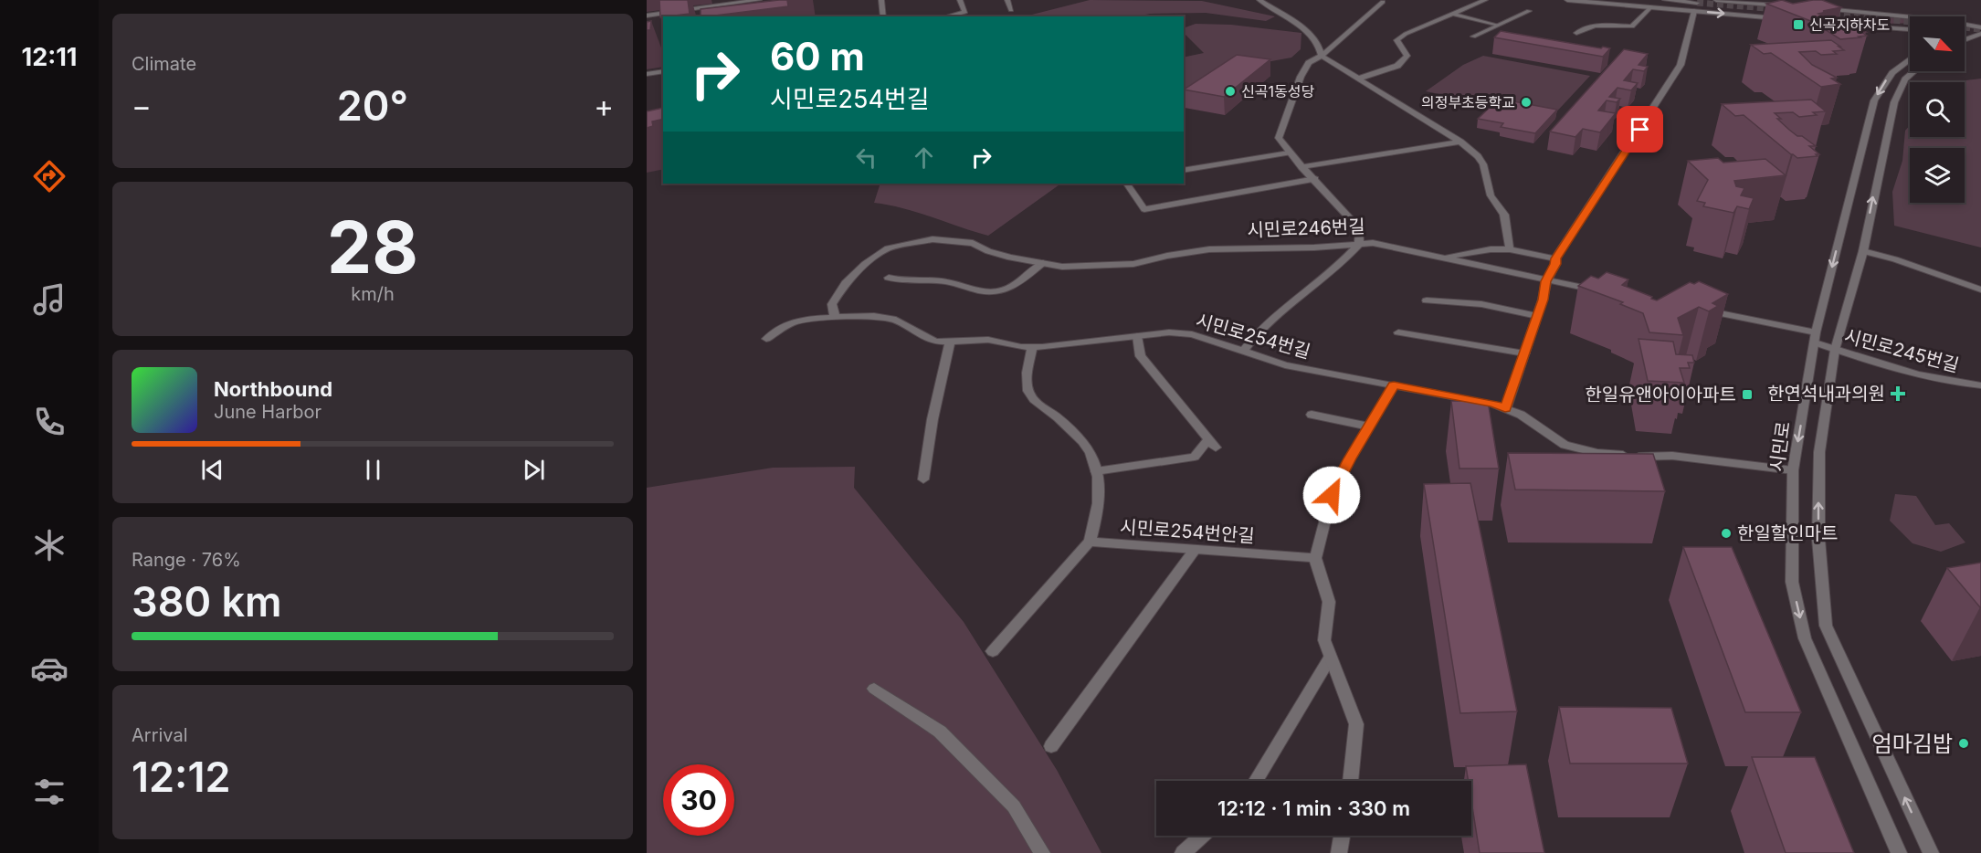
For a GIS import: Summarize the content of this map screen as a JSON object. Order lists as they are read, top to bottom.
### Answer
{
  "streets": {
    "street": [
      "시민로246번길",
      "시민로254번길",
      "시민로245번길",
      "시민로",
      "시민로254번안길"
    ]
  },
  "crossings": [
    ["시민로246번길", "시민로254번길"],
    ["시민로254번길", "시민로"],
    ["시민로254번길", "시민로254번안길"],
    ["시민로245번길", "시민로"]
  ],
  "places": {
    "transit": ["신곡지하차도", "한일유앤아이아파트"],
    "other": [
      "신곡1동성당",
      "의정부초등학교",
      "한일할인마트",
      "엄마김밥"
    ],
    "health": ["한연석내과의원"]
  },
  "north": "bottom right",
  "page": {
    "tabs": "12:11",
    "tile": [
      "Climate",
      ["28", "km/h"],
      ["Range · 76%", "380 km"],
      ["Arrival", "12:12"]
    ],
    "turn": ["60 m", "시민로254번길"],
    "heat": ["−", "20°", "+"],
    "song": ["Northbound", "June Harbor"],
    "limit": "30",
    "trip": "12:12 · 1 min · 330 m"
  }
}
